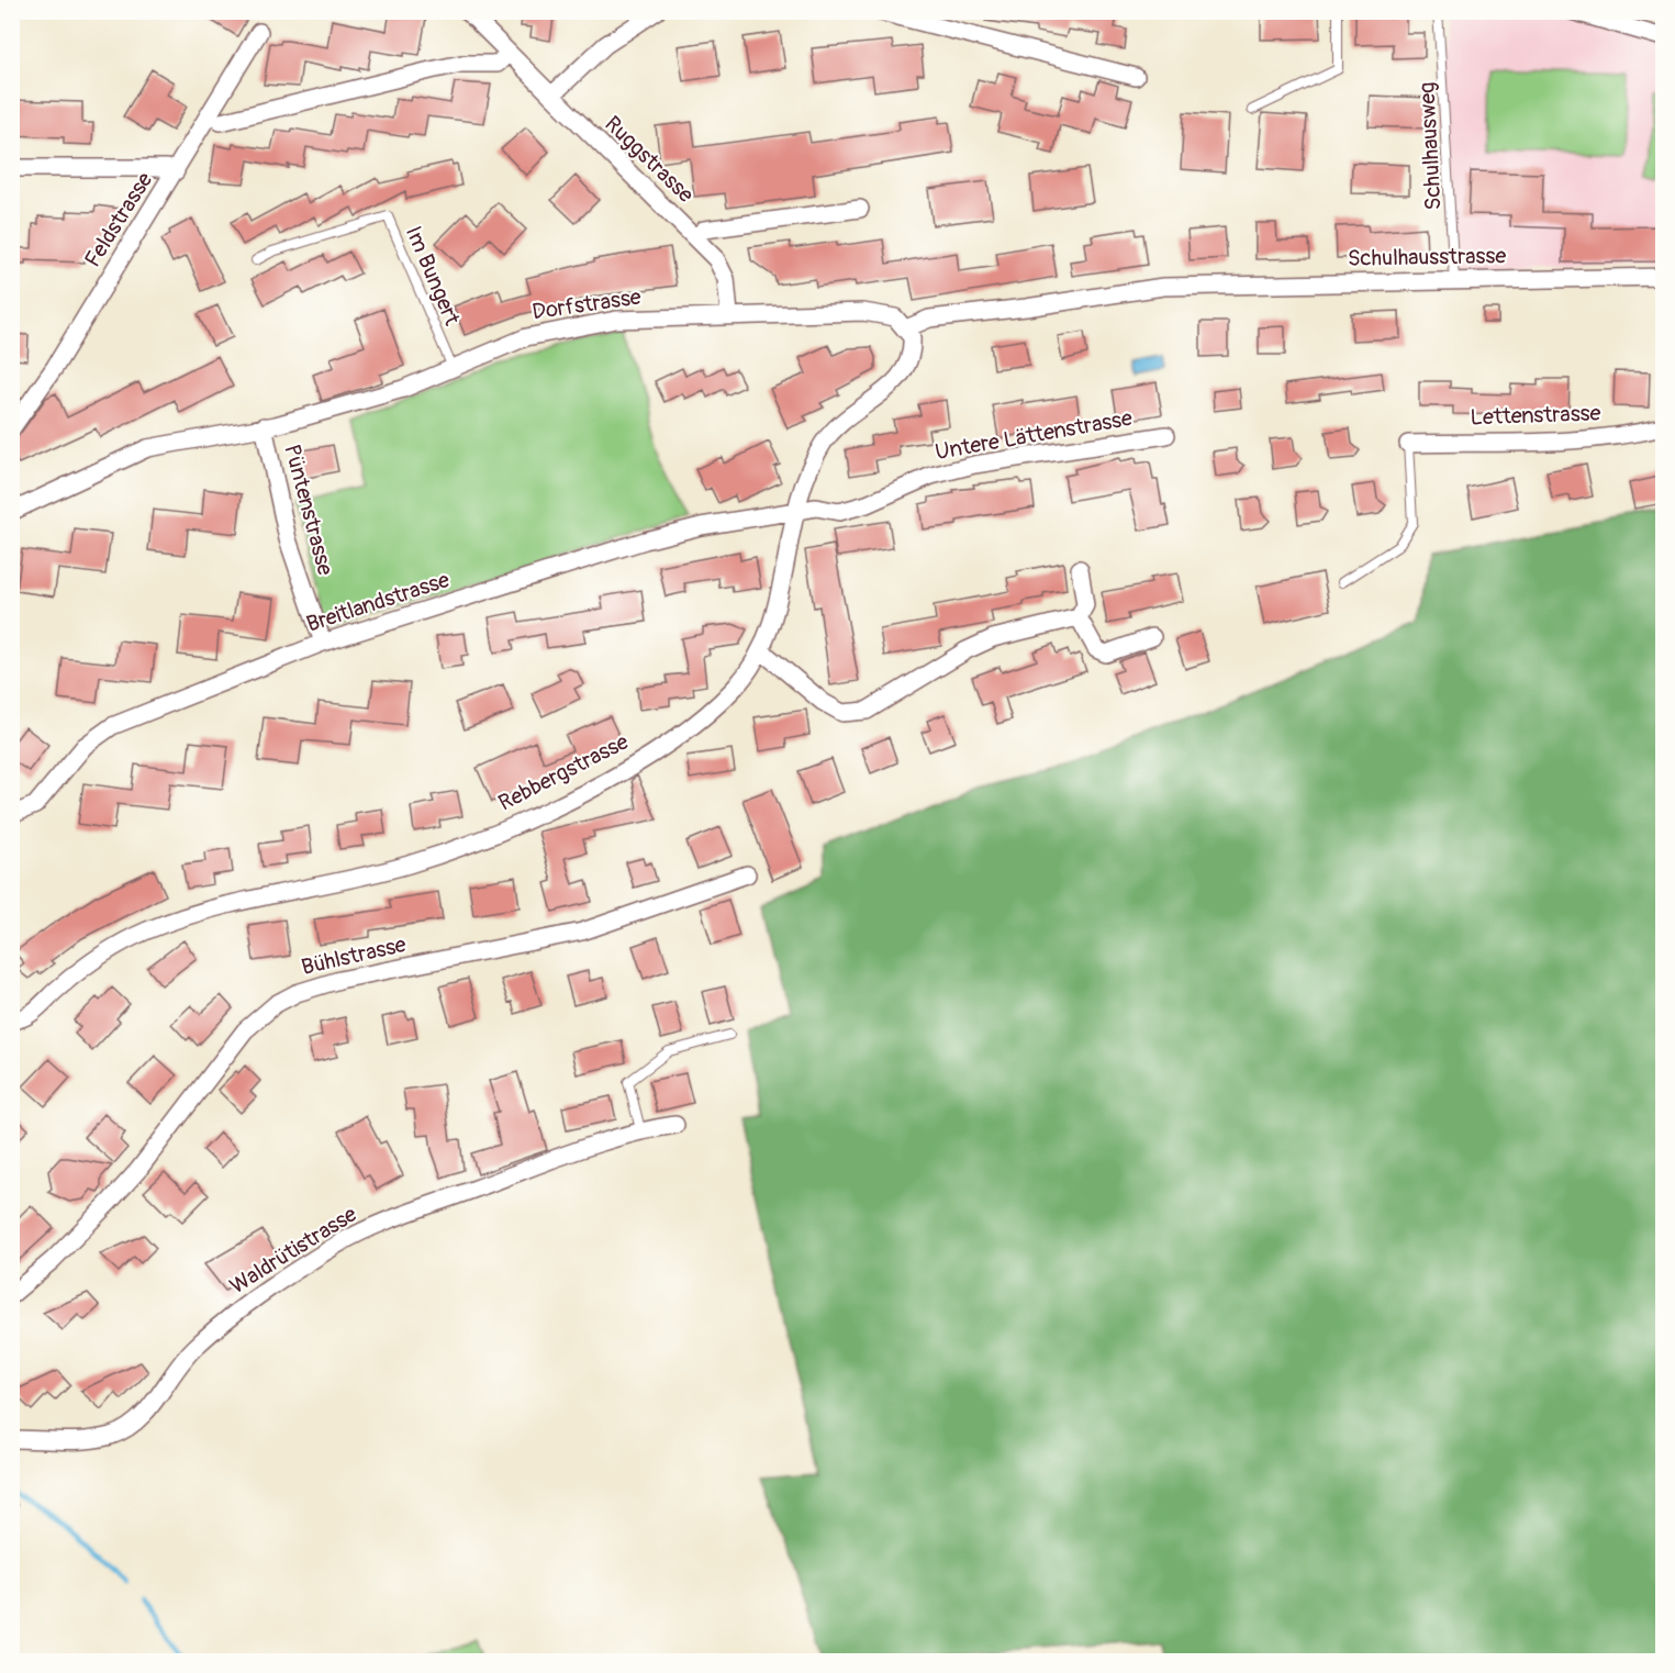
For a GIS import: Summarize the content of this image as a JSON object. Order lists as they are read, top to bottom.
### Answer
{
  "streets": {
    "street": [
      "Ruggstrasse",
      "Feldstrasse",
      "Schulhausstrasse",
      "Dorfstrasse",
      "Lettenstrasse",
      "Untere Lättenstrasse",
      "Püntenstrasse",
      "Breitlandstrasse",
      "Rebbergstrasse",
      "Bühlstrasse",
      "Waldrütistrasse"
    ],
    "lane": ["Schulhausweg", "Im Bungert"]
  },
  "crossings": [
    ["Schulhausweg", "Schulhausstrasse"],
    ["Ruggstrasse", "Dorfstrasse"],
    ["Schulhausstrasse", "Dorfstrasse"],
    ["Schulhausstrasse", "Rebbergstrasse"],
    ["Im Bungert", "Dorfstrasse"],
    ["Dorfstrasse", "Püntenstrasse"],
    ["Dorfstrasse", "Rebbergstrasse"],
    ["Untere Lättenstrasse", "Breitlandstrasse"],
    ["Untere Lättenstrasse", "Rebbergstrasse"],
    ["Püntenstrasse", "Breitlandstrasse"],
    ["Breitlandstrasse", "Rebbergstrasse"]
  ]
}
